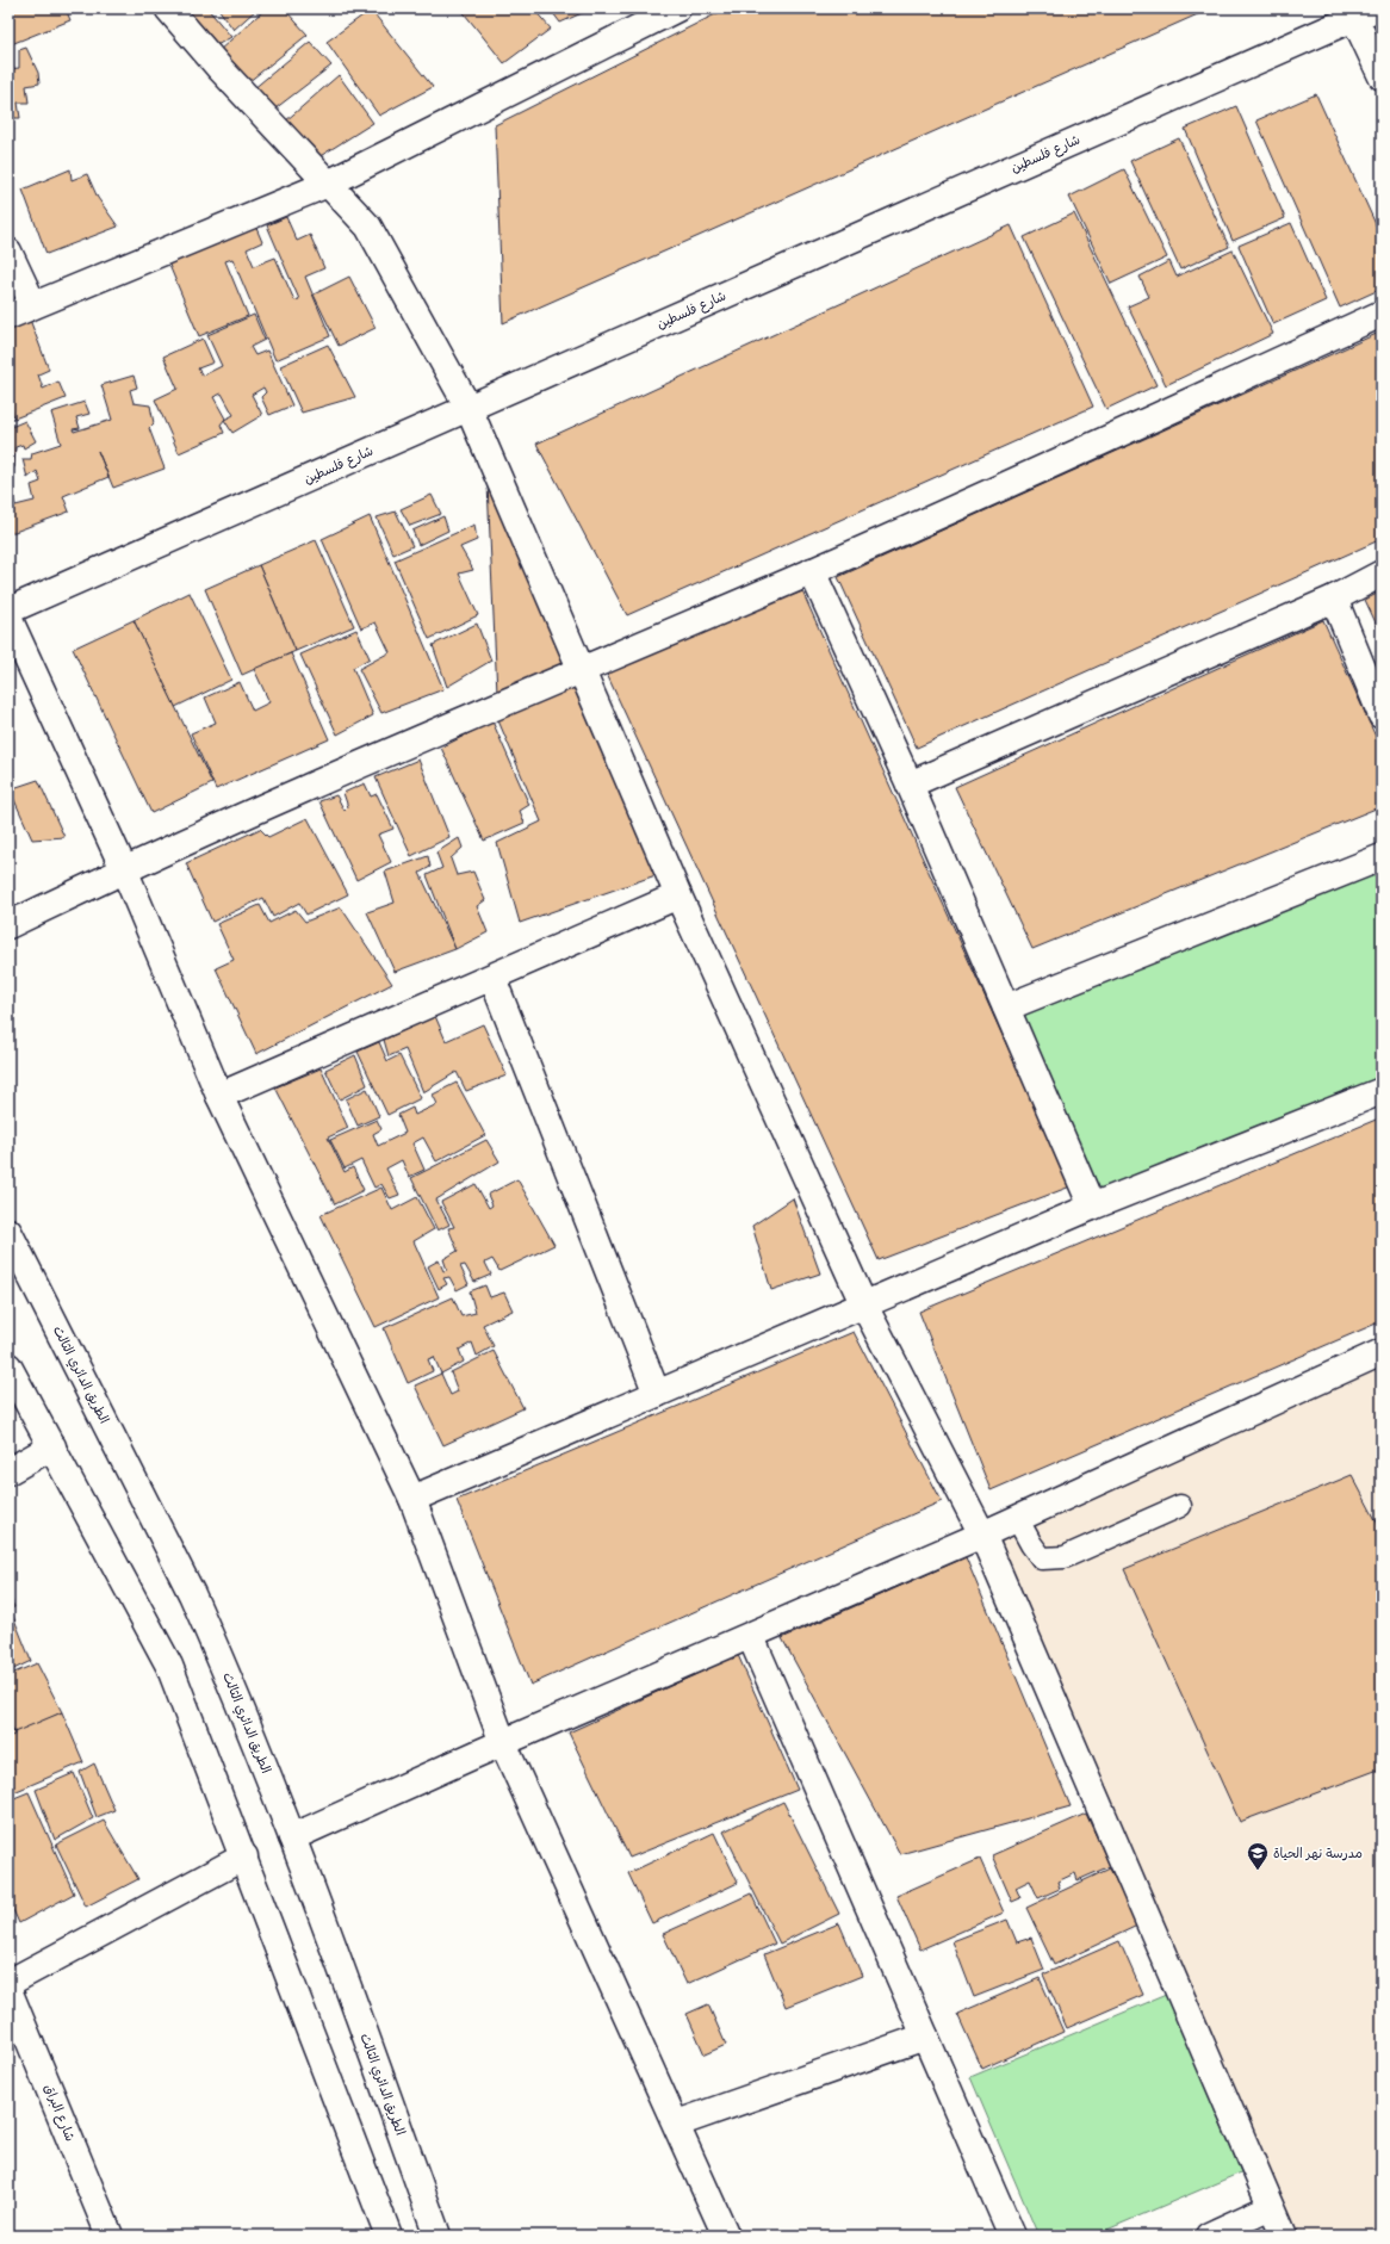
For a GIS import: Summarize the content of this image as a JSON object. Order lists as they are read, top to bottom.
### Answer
{
  "streets": {
    "main road": ["شارع فلسطين", "الطريق الدائري الثالث", "شارع البراق"]
  },
  "places": {
    "school or university": ["مدرسة نهر الحياة"]
  }
}
